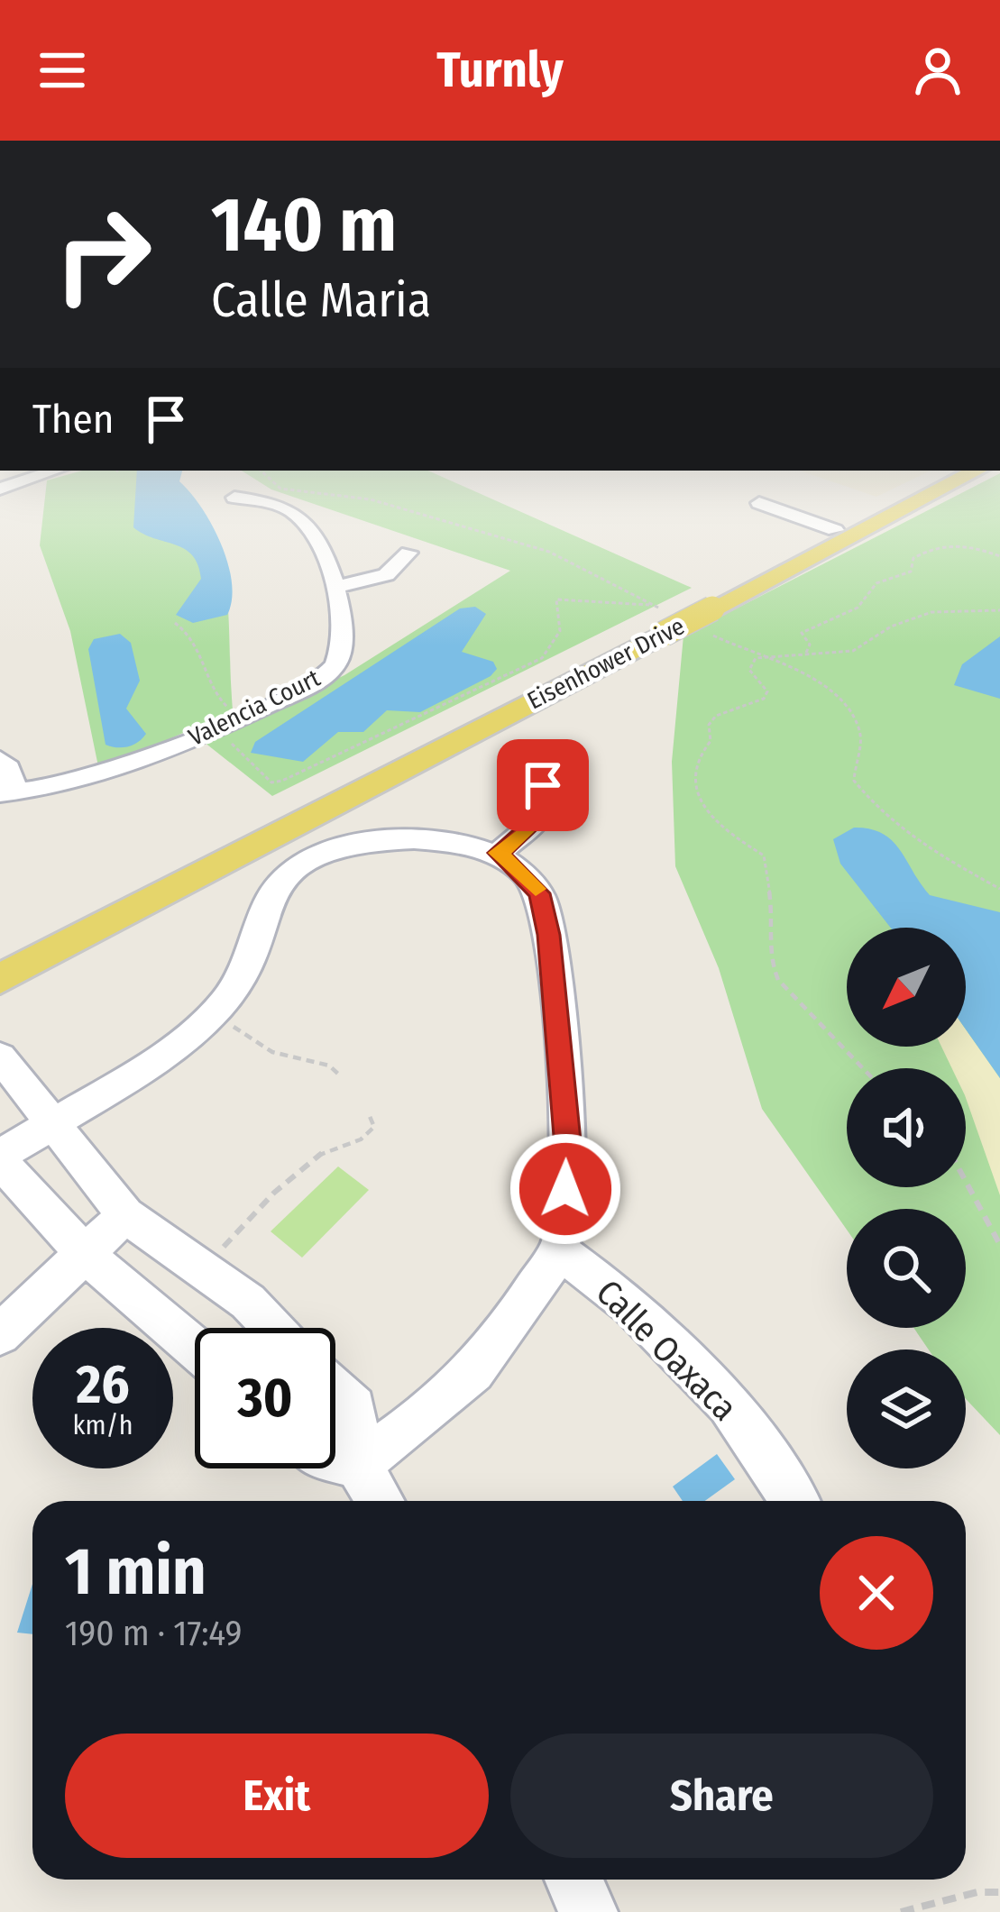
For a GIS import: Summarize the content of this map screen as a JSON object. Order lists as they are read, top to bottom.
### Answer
{
  "streets": {
    "main road": ["Eisenhower Drive"],
    "street": ["Valencia Court", "Calle Oaxaca"]
  },
  "north": "bottom left",
  "page": {
    "header": "Turnly",
    "turn": ["140 m", "Calle Maria"],
    "then": "Then",
    "speed": "26 km/h",
    "limit": "30",
    "heading": ["1 min", "190 m · 17:49"],
    "buttons": ["Exit", "Share"]
  }
}
